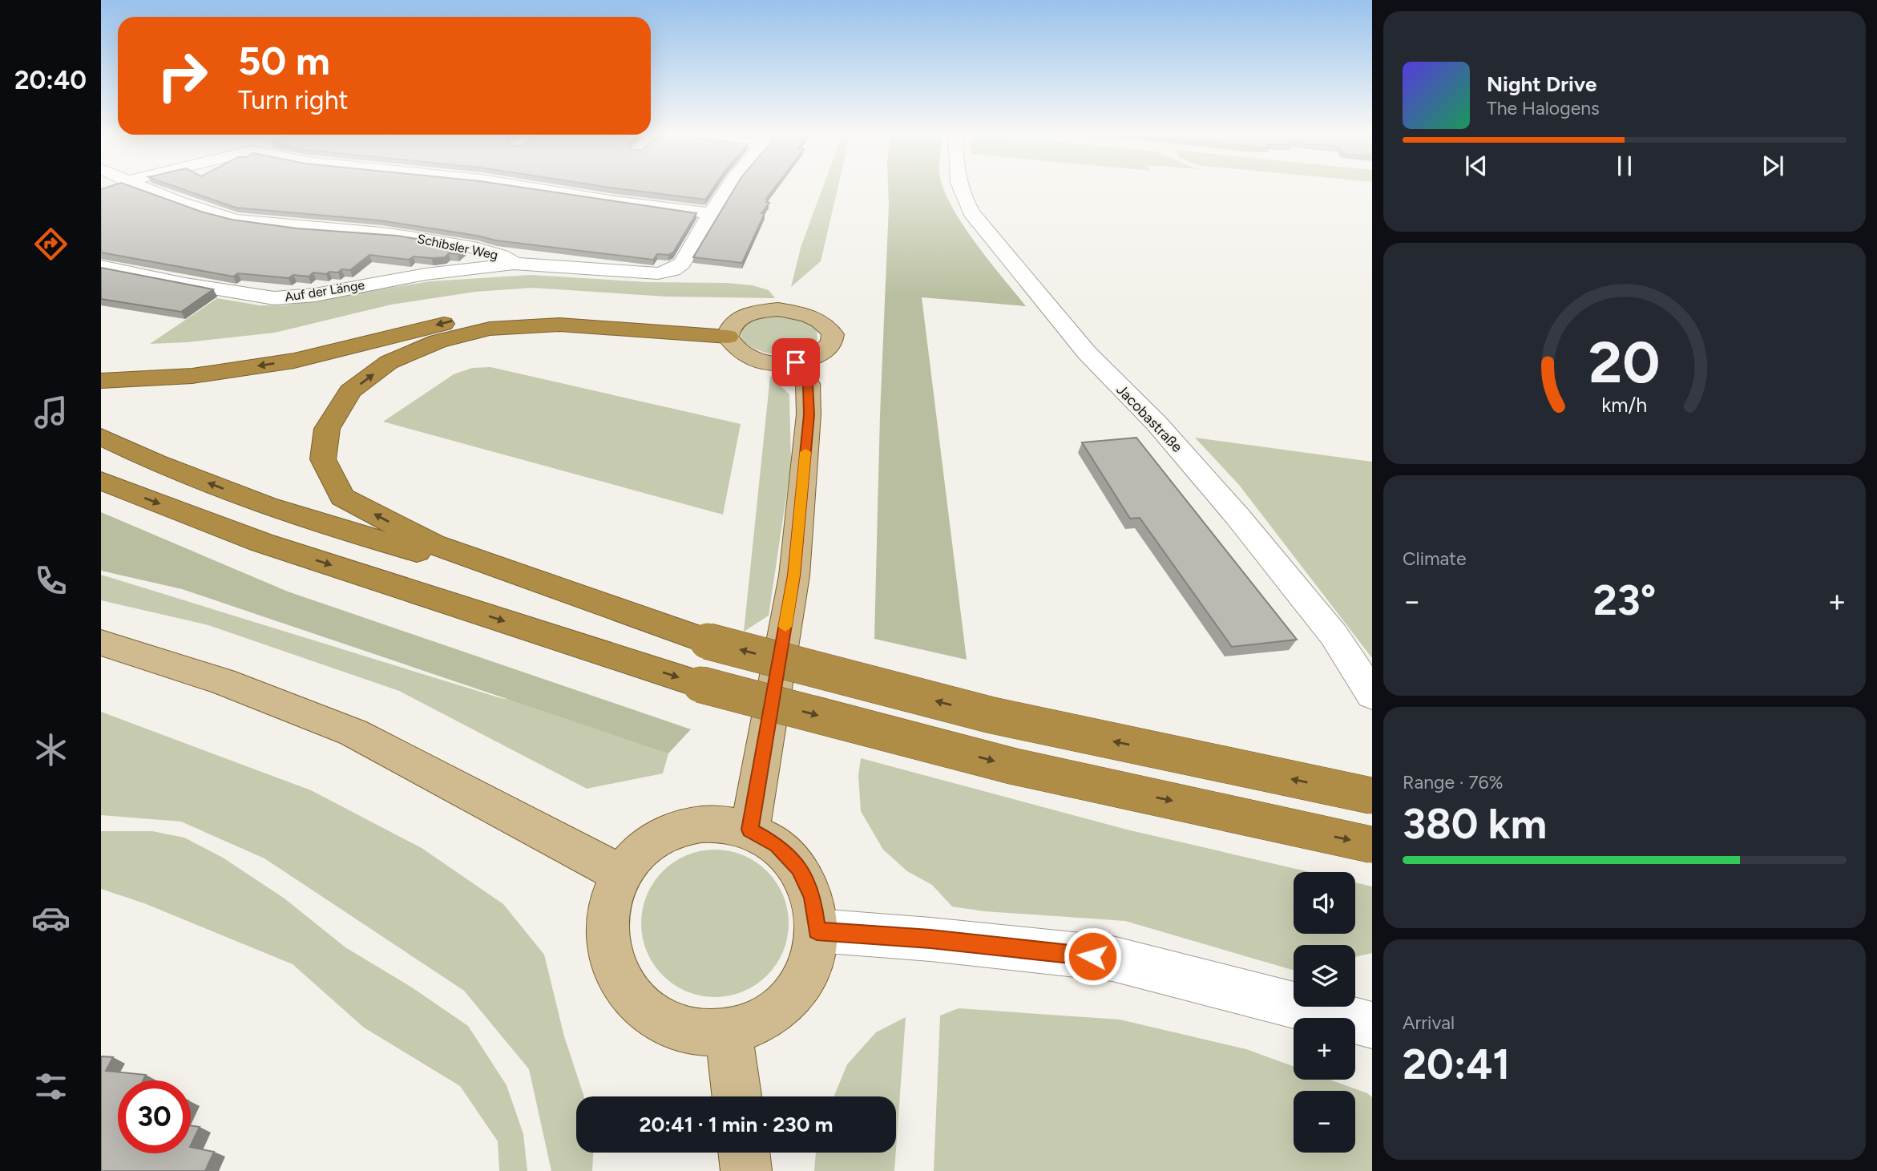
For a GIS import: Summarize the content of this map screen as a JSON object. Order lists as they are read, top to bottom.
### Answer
{
  "streets": {
    "street": ["Schibsler Weg", "Auf der Länge", "Jacobastraße"]
  },
  "crossings": [
    ["Schibsler Weg", "Auf der Länge"]
  ],
  "page": {
    "tabs": "20:40",
    "turn": ["50 m", "Turn right"],
    "song": ["Night Drive", "The Halogens"],
    "tile": [
      "Climate",
      ["Range · 76%", "380 km"],
      ["Arrival", "20:41"]
    ],
    "heat": ["−", "23°", "+"],
    "map_buttons": ["+", "−"],
    "limit": "30",
    "trip": "20:41 · 1 min · 230 m",
    "gauge": ["20", "km/h"]
  }
}
